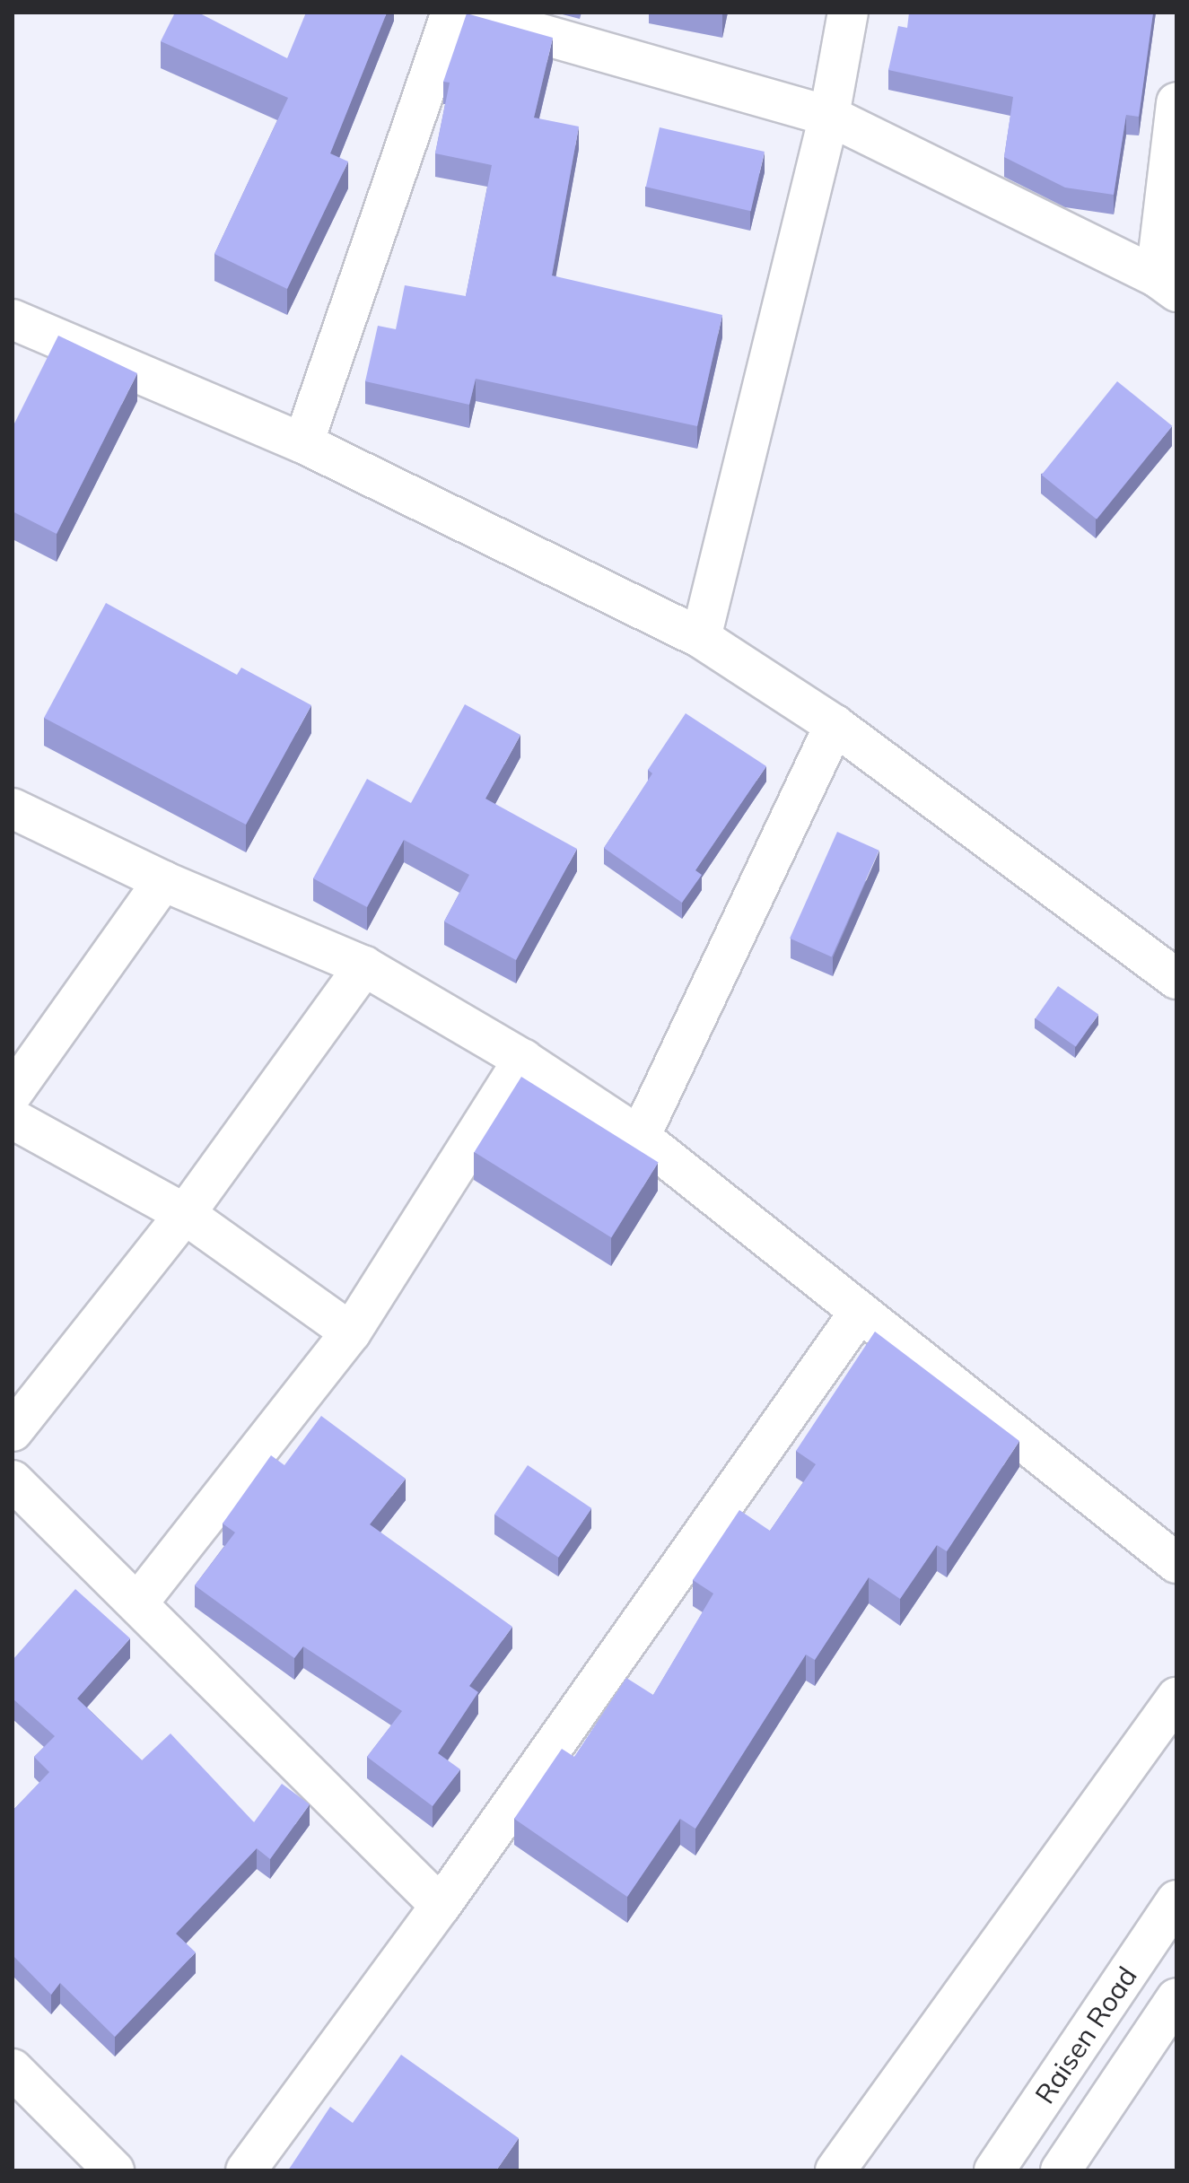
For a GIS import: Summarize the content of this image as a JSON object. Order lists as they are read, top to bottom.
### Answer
{
  "streets": {
    "street": ["Raisen Road"]
  }
}
